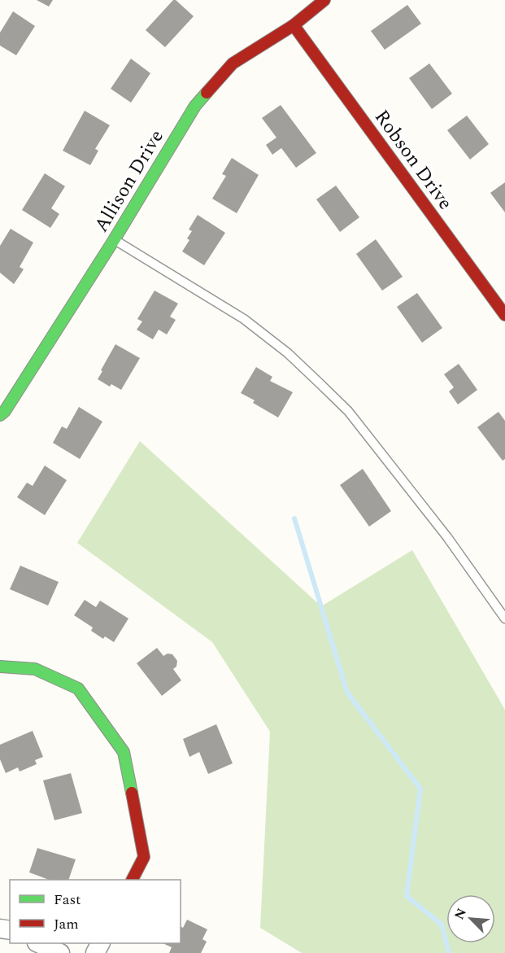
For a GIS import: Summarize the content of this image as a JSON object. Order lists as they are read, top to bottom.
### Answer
{
  "streets": {
    "street": ["Robson Drive", "Allison Drive"]
  },
  "crossings": [
    ["Robson Drive", "Allison Drive"]
  ],
  "legend": ["Fast", "Jam"],
  "north": "top left"
}
